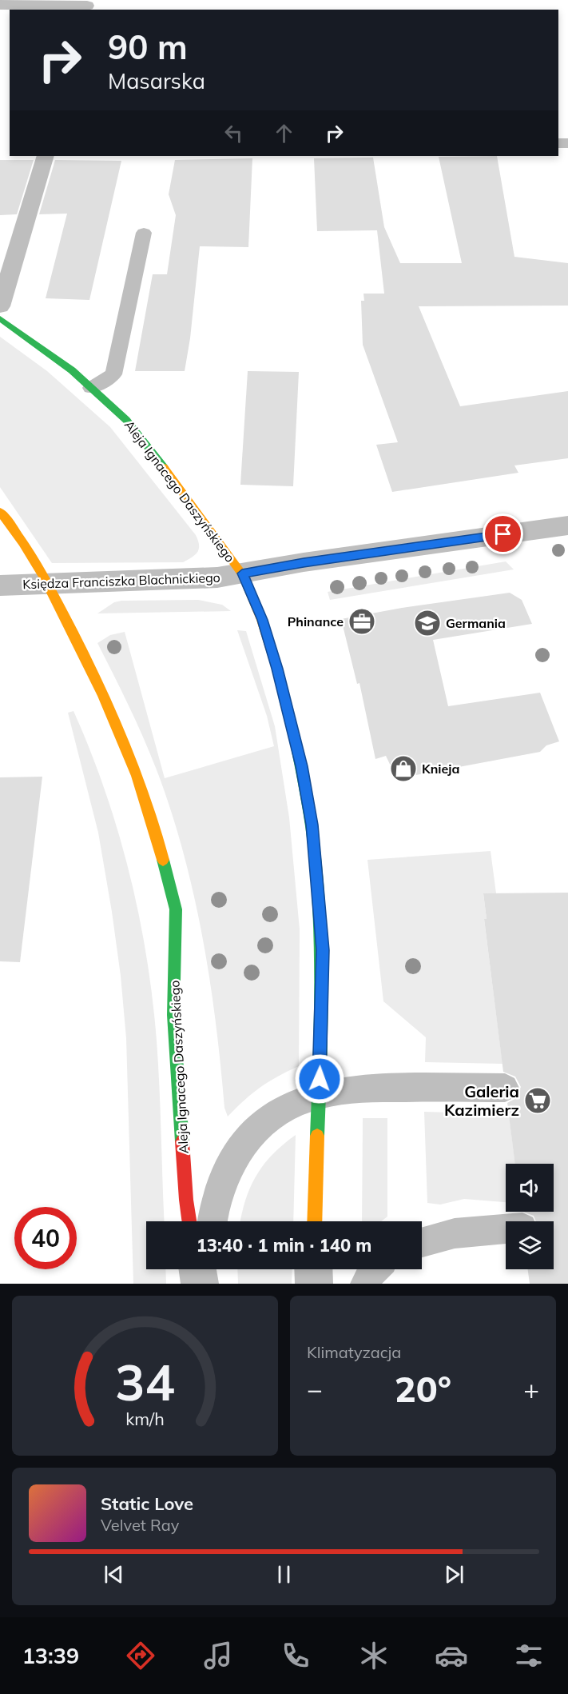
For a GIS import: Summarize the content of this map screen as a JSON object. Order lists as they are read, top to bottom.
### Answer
{
  "streets": {
    "street": ["Aleja Ignacego Daszyńskiego", "Księdza Franciszka Blachnickiego"]
  },
  "crossings": [
    ["Aleja Ignacego Daszyńskiego", "Księdza Franciszka Blachnickiego"]
  ],
  "places": {
    "office": ["Phinance"],
    "school or university": ["Germania"],
    "shop": ["Knieja"],
    "supermarket": ["Galeria Kazimierz"]
  },
  "page": {
    "turn": ["90 m", "Masarska"],
    "limit": "40",
    "trip": "13:40 · 1 min · 140 m",
    "tile": "Klimatyzacja",
    "heat": ["−", "20°", "+"],
    "song": ["Static Love", "Velvet Ray"],
    "tabs": "13:39",
    "gauge": ["34", "km/h"]
  }
}
